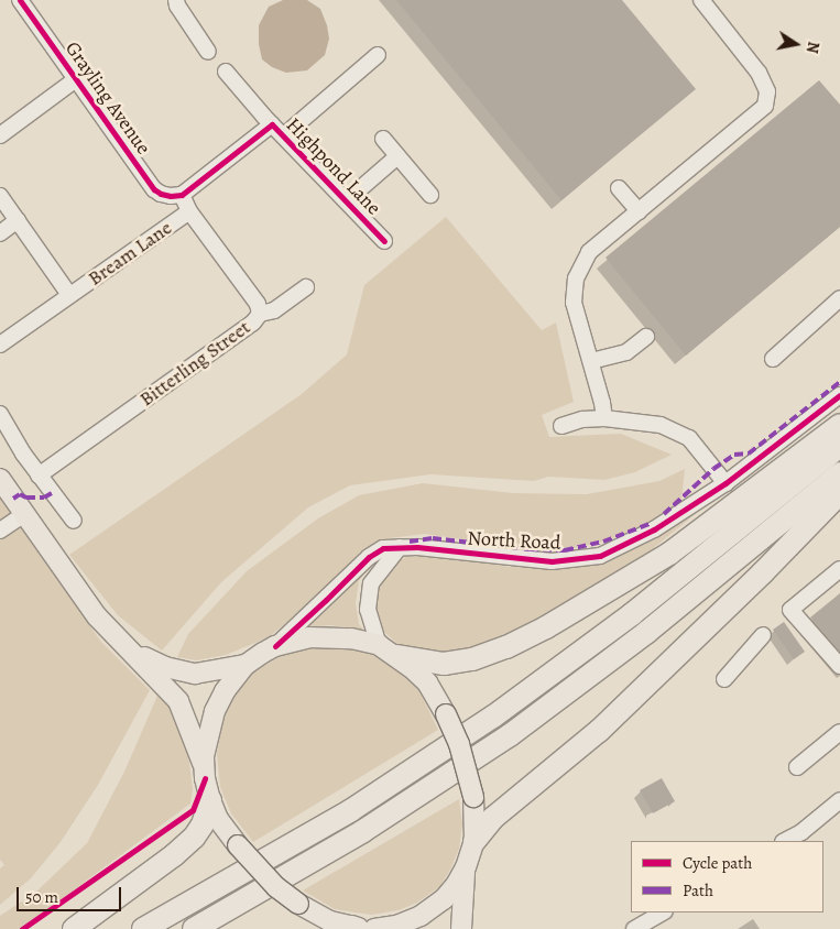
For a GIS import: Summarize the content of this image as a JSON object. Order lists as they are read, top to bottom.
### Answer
{
  "streets": {
    "street": [
      "Grayling Avenue",
      "Highpond Lane",
      "Bream Lane",
      "Bitterling Street",
      "North Road"
    ]
  },
  "crossings": [
    ["Grayling Avenue", "Highpond Lane"],
    ["Grayling Avenue", "Bitterling Street"],
    ["Highpond Lane", "Bitterling Street"],
    ["Bream Lane", "Bitterling Street"]
  ],
  "legend": ["Cycle path", "Path"],
  "scale_bar": "50 m",
  "north": "right"
}
